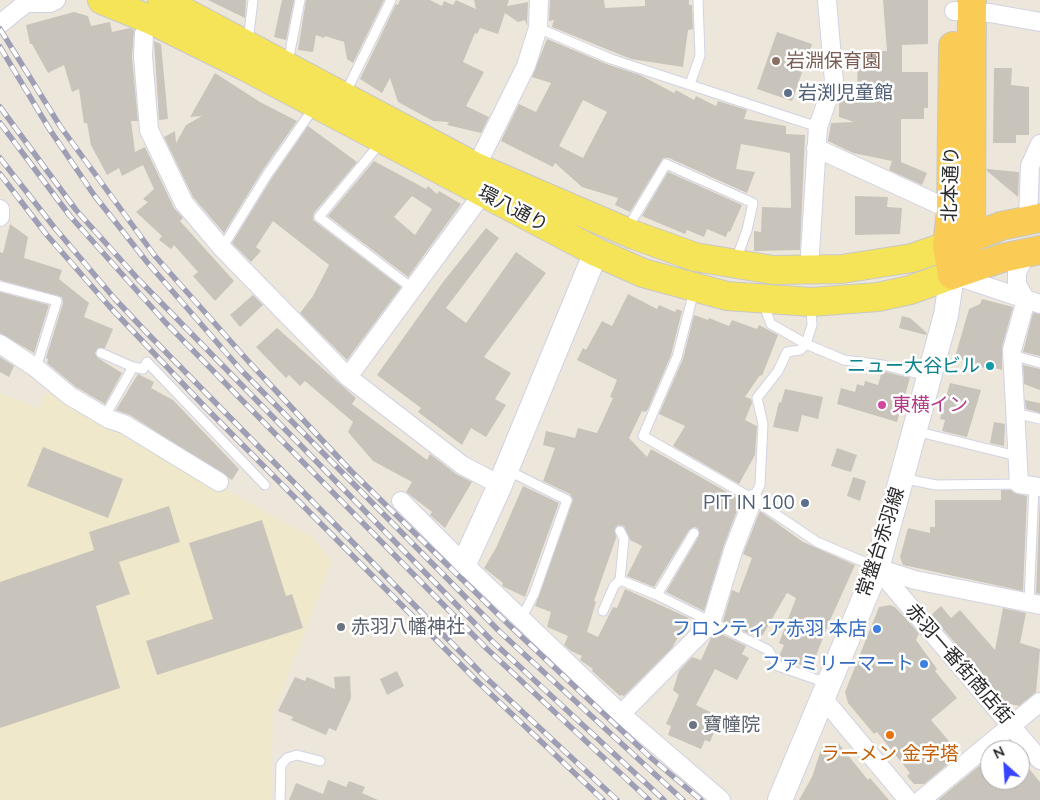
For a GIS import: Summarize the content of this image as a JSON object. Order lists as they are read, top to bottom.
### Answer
{
  "streets": {
    "highway": ["北本通り"],
    "main road": ["環八通り", "常盤台赤羽線"],
    "street": ["赤羽一番街商店街"]
  },
  "crossings": [
    ["北本通り", "環八通り"],
    ["環八通り", "常盤台赤羽線"],
    ["常盤台赤羽線", "赤羽一番街商店街"]
  ],
  "places": [
    "岩淵保育園",
    "岩渕児童館",
    "ニュー大谷ビル",
    "東横イン",
    "PIT IN 100",
    "赤羽八幡神社",
    "フロンティア赤羽 本店",
    "ファミリーマート",
    "寶幢院",
    "ラーメン 金字塔"
  ],
  "north": "top left"
}
